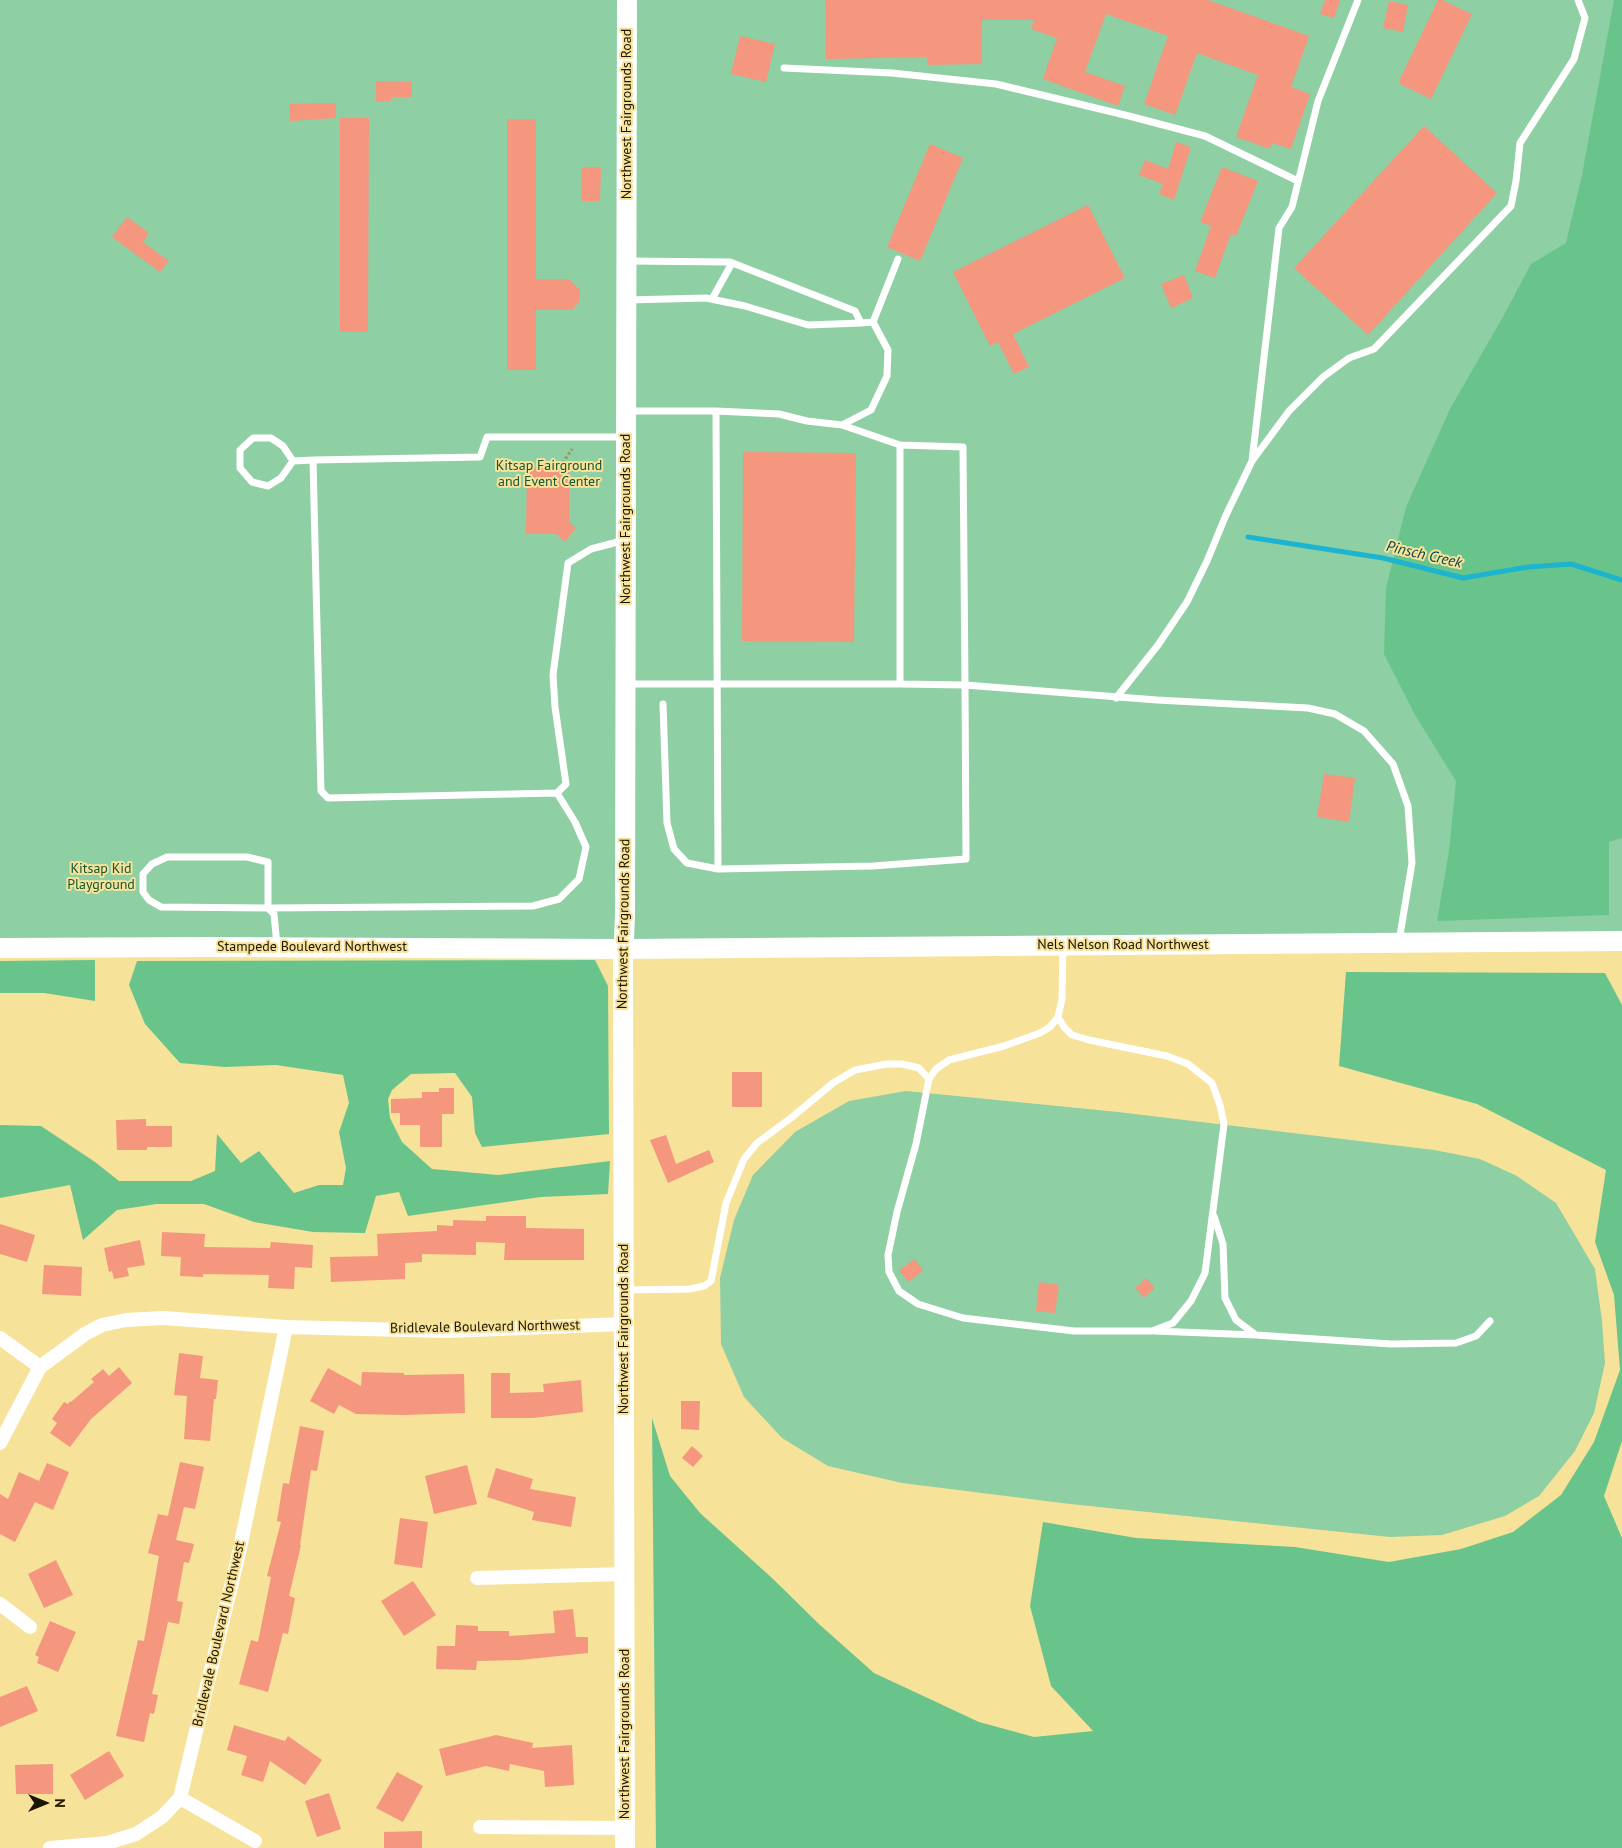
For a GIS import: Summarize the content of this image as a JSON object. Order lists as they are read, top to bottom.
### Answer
{
  "streets": {
    "main road": ["Northwest Fairgrounds Road", "Nels Nelson Road Northwest", "Stampede Boulevard Northwest"],
    "street": ["Bridlevale Boulevard Northwest"]
  },
  "crossings": [
    ["Northwest Fairgrounds Road", "Nels Nelson Road Northwest"],
    ["Northwest Fairgrounds Road", "Stampede Boulevard Northwest"],
    ["Northwest Fairgrounds Road", "Bridlevale Boulevard Northwest"],
    ["Nels Nelson Road Northwest", "Stampede Boulevard Northwest"]
  ],
  "water": ["Pinsch Creek"],
  "parks": ["Kitsap Fairground and Event Center", "Kitsap Kid Playground"],
  "north": "right"
}
